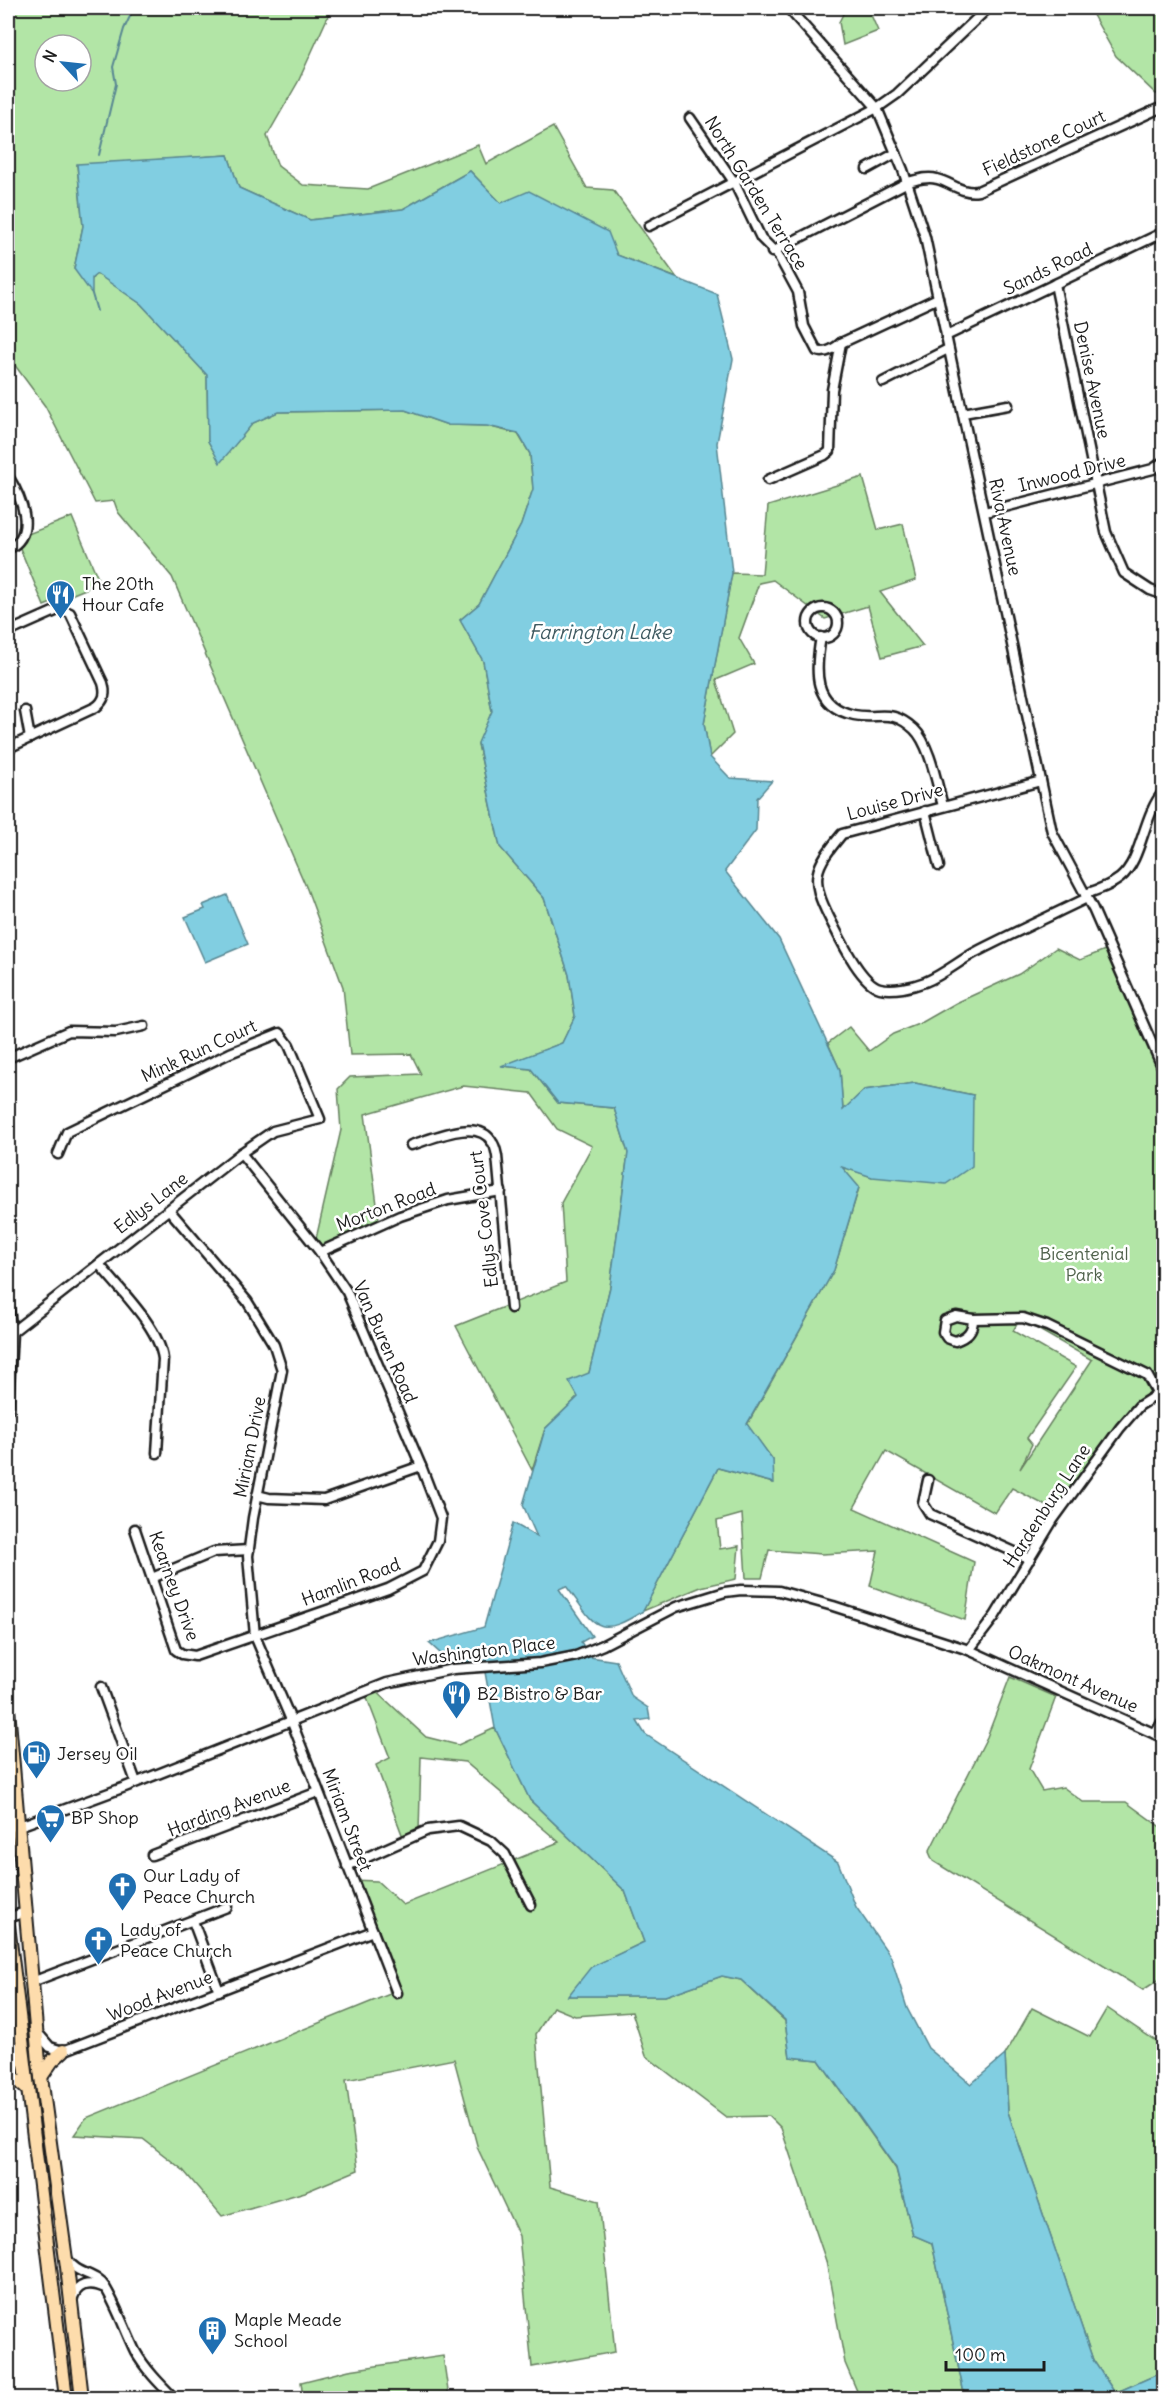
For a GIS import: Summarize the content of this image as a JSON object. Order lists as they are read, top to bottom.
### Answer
{
  "streets": {
    "street": [
      "Fieldstone Court",
      "North Garden Terrace",
      "Sands Road",
      "Denise Avenue",
      "Inwood Drive",
      "Riva Avenue",
      "Louise Drive",
      "Mink Run Court",
      "Edlys Lane",
      "Morton Road",
      "Edlys Cove Court",
      "Van Buren Road",
      "Miriam Drive",
      "Hardenburg Lane",
      "Hamlin Road",
      "Kearney Drive",
      "Washington Place",
      "Oakmont Avenue",
      "Harding Avenue",
      "Miriam Street",
      "Wood Avenue"
    ]
  },
  "crossings": [
    ["Fieldstone Court", "Riva Avenue"],
    ["Sands Road", "Denise Avenue"],
    ["Sands Road", "Riva Avenue"],
    ["Denise Avenue", "Inwood Drive"],
    ["Inwood Drive", "Riva Avenue"],
    ["Riva Avenue", "Louise Drive"],
    ["Mink Run Court", "Edlys Lane"],
    ["Edlys Lane", "Van Buren Road"],
    ["Edlys Lane", "Miriam Drive"],
    ["Morton Road", "Edlys Cove Court"],
    ["Morton Road", "Van Buren Road"],
    ["Van Buren Road", "Hamlin Road"],
    ["Miriam Drive", "Hamlin Road"],
    ["Miriam Drive", "Washington Place"],
    ["Miriam Drive", "Miriam Street"],
    ["Hardenburg Lane", "Washington Place"],
    ["Hardenburg Lane", "Oakmont Avenue"],
    ["Hamlin Road", "Kearney Drive"],
    ["Washington Place", "Oakmont Avenue"],
    ["Washington Place", "Miriam Street"],
    ["Harding Avenue", "Miriam Street"],
    ["Miriam Street", "Wood Avenue"]
  ],
  "water": ["Farrington Lake"],
  "parks": ["Bicentenial Park"],
  "places": {
    "restaurant": ["The 20th Hour Cafe", "B2 Bistro & Bar"],
    "fuel station": ["Jersey Oil"],
    "supermarket": ["BP Shop"],
    "church": ["Our Lady of Peace Church", "Lady of Peace Church"],
    "building": ["Maple Meade School"]
  },
  "scale_bar": "100 m",
  "north": "top left"
}
